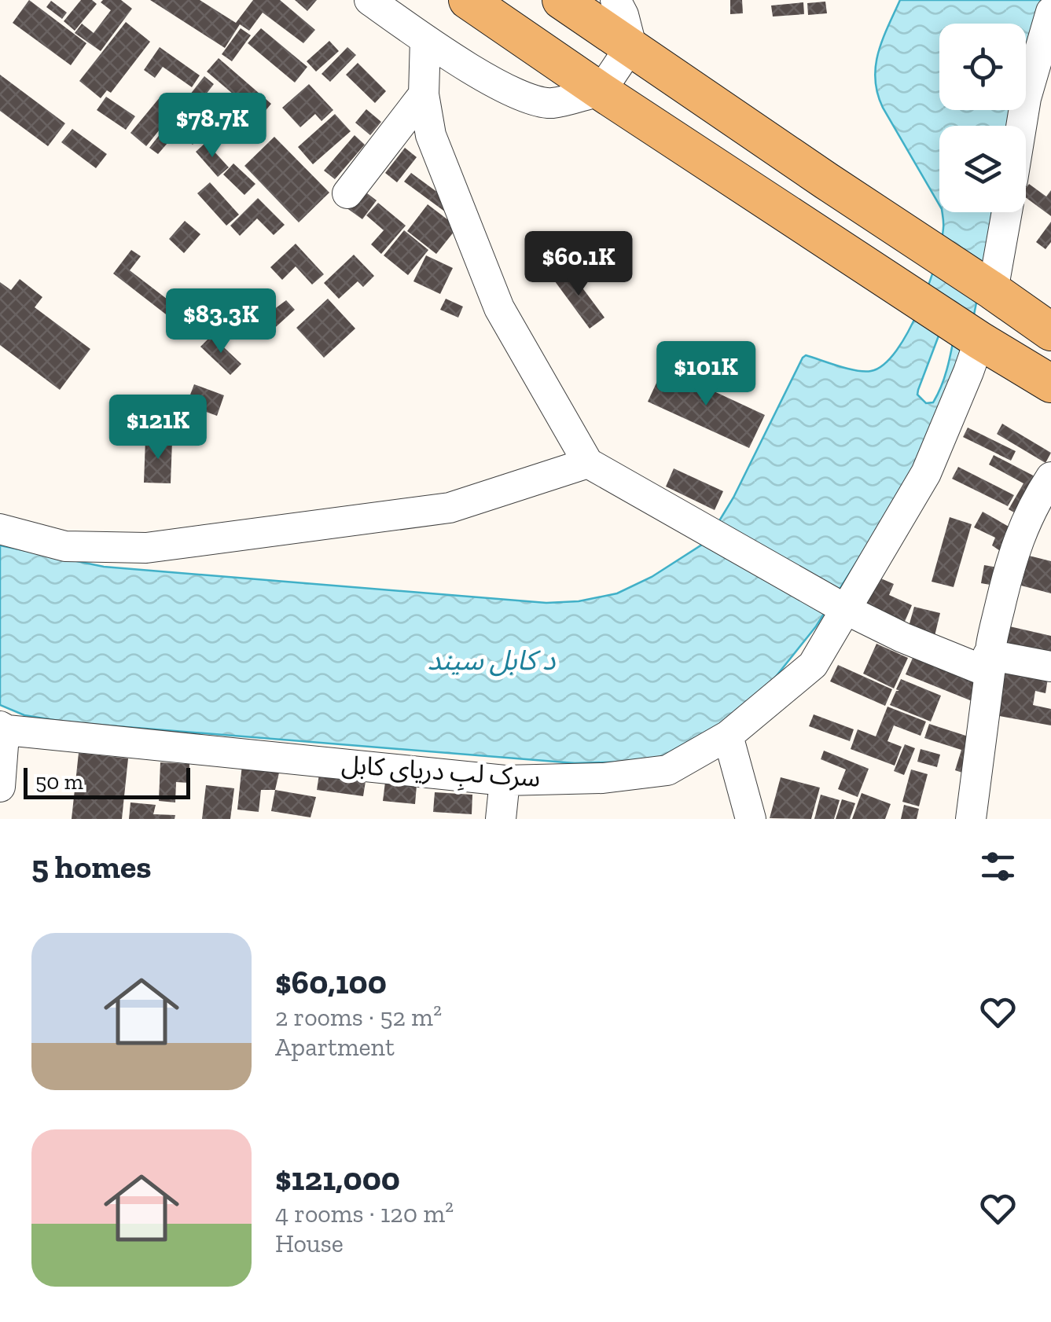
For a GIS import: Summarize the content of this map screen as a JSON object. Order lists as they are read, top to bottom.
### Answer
{
  "streets": {
    "street": ["سرک لبِ دریای کابل"]
  },
  "water": ["د کابل سيند"],
  "scale_bar": "50 m",
  "page": {
    "price": [
      "$78.7K",
      "$60.1K",
      "$83.3K",
      "$101K",
      "$121K"
    ],
    "scale": "50 m",
    "heading": "5 homes",
    "list": [
      {
        "name": "$60,100",
        "note": "2 rooms · 52 m² · Apartment"
      },
      {
        "name": "$121,000",
        "note": "4 rooms · 120 m² · House"
      }
    ]
  }
}
